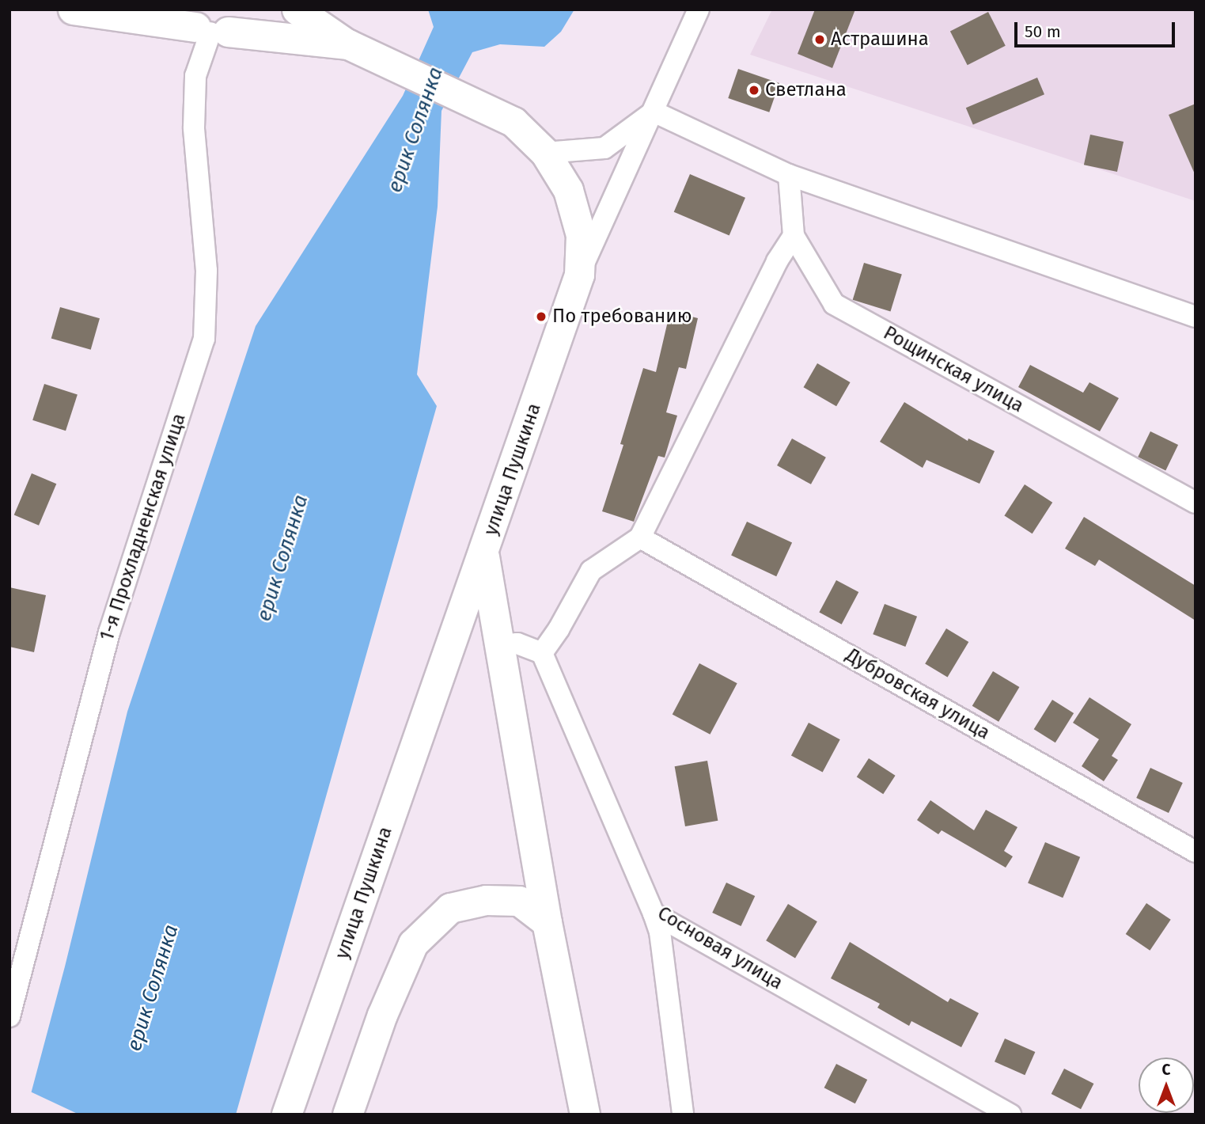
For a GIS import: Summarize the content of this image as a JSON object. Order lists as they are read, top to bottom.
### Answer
{
  "streets": {
    "main road": ["улица Пушкина"],
    "street": [
      "Рощинская улица",
      "1-я Прохладненская улица",
      "Дубровская улица",
      "Сосновая улица"
    ]
  },
  "crossings": [
    ["улица Пушкина", "1-я Прохладненская улица"]
  ],
  "water": ["ерик Солянка"],
  "places": ["Астрашина", "Светлана", "По требованию"],
  "scale_bar": "50 m",
  "north": "top"
}
